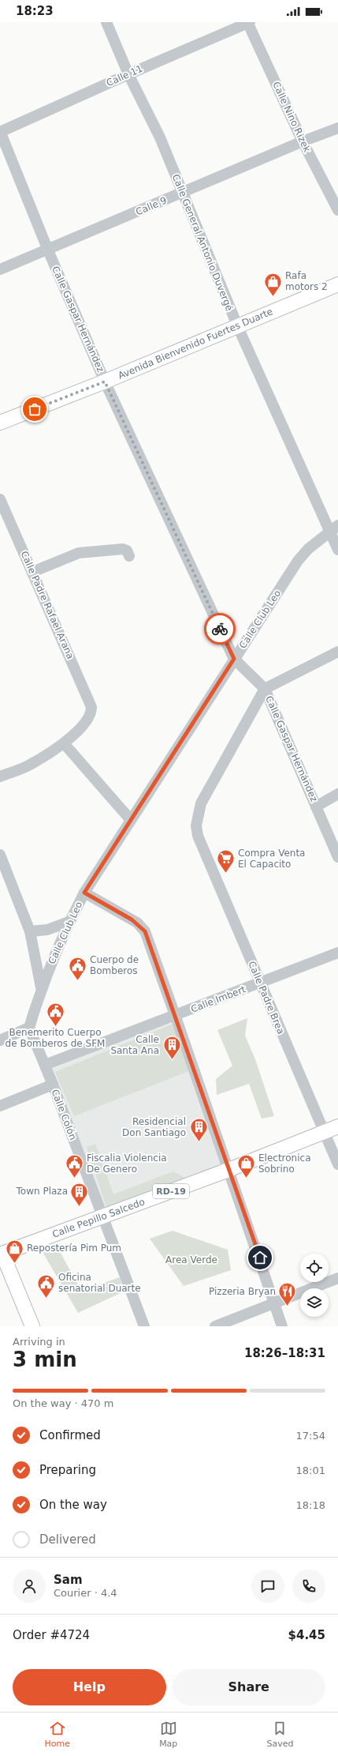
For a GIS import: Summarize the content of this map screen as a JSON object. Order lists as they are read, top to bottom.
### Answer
{
  "streets": {
    "main road": ["Avenida Bienvenido Fuertes Duarte", "RD-19", "Calle Pepillo Salcedo"],
    "street": [
      "Calle 11",
      "Calle Nino Rizek",
      "Calle 9",
      "Calle General Antonio Duvergé",
      "Calle Gaspar Hernández",
      "Calle Padre Rafael Arana",
      "Calle Club Leo",
      "Calle Padre Brea",
      "Calle Imbert",
      "Calle Colón"
    ]
  },
  "crossings": [
    ["Calle 11", "Calle Nino Rizek"],
    ["Calle 11", "Calle General Antonio Duvergé"],
    ["Calle 11", "Calle Gaspar Hernández"],
    ["Calle Nino Rizek", "Calle 9"],
    ["Calle 9", "Calle General Antonio Duvergé"],
    ["Calle 9", "Calle Gaspar Hernández"],
    ["Calle General Antonio Duvergé", "Avenida Bienvenido Fuertes Duarte"],
    ["Calle General Antonio Duvergé", "Calle Club Leo"],
    ["Calle Gaspar Hernández", "Avenida Bienvenido Fuertes Duarte"],
    ["Calle Gaspar Hernández", "Calle Club Leo"],
    ["Calle Gaspar Hernández", "Calle Padre Brea"],
    ["Calle Club Leo", "Calle Colón"],
    ["Calle Padre Brea", "Calle Imbert"],
    ["Calle Padre Brea", "Calle Pepillo Salcedo"],
    ["Calle Imbert", "Calle Colón"],
    ["Calle Colón", "Calle Pepillo Salcedo"]
  ],
  "parks": ["Area Verde"],
  "places": {
    "shop": ["Rafa motors 2", "Electronica Sobrino", "Repostería Pim Pum"],
    "supermarket": ["Compra Venta El Capacito"],
    "public building": [
      "Cuerpo de Bomberos",
      "Benemerito Cuerpo de Bomberos de SFM",
      "Fiscalia Violencia De Genero",
      "Oficina senatorial Duarte"
    ],
    "building": ["Calle Santa Ana", "Residencial Don Santiago", "Town Plaza"],
    "restaurant": ["Pizzeria Bryan"]
  },
  "page": {
    "status": "18:23",
    "heading": ["3 min", "Arriving in", "18:26–18:31"],
    "panel": [
      "Sam",
      "Courier · 4.4",
      "Order #4724",
      "$4.45"
    ],
    "bar": "On the way · 470 m",
    "list": [
      ["Confirmed", "17:54"],
      ["Preparing", "18:01"],
      ["On the way", "18:18"],
      "Delivered"
    ],
    "buttons": ["Help", "Share"],
    "tabs": ["Home", "Map", "Saved"]
  }
}
